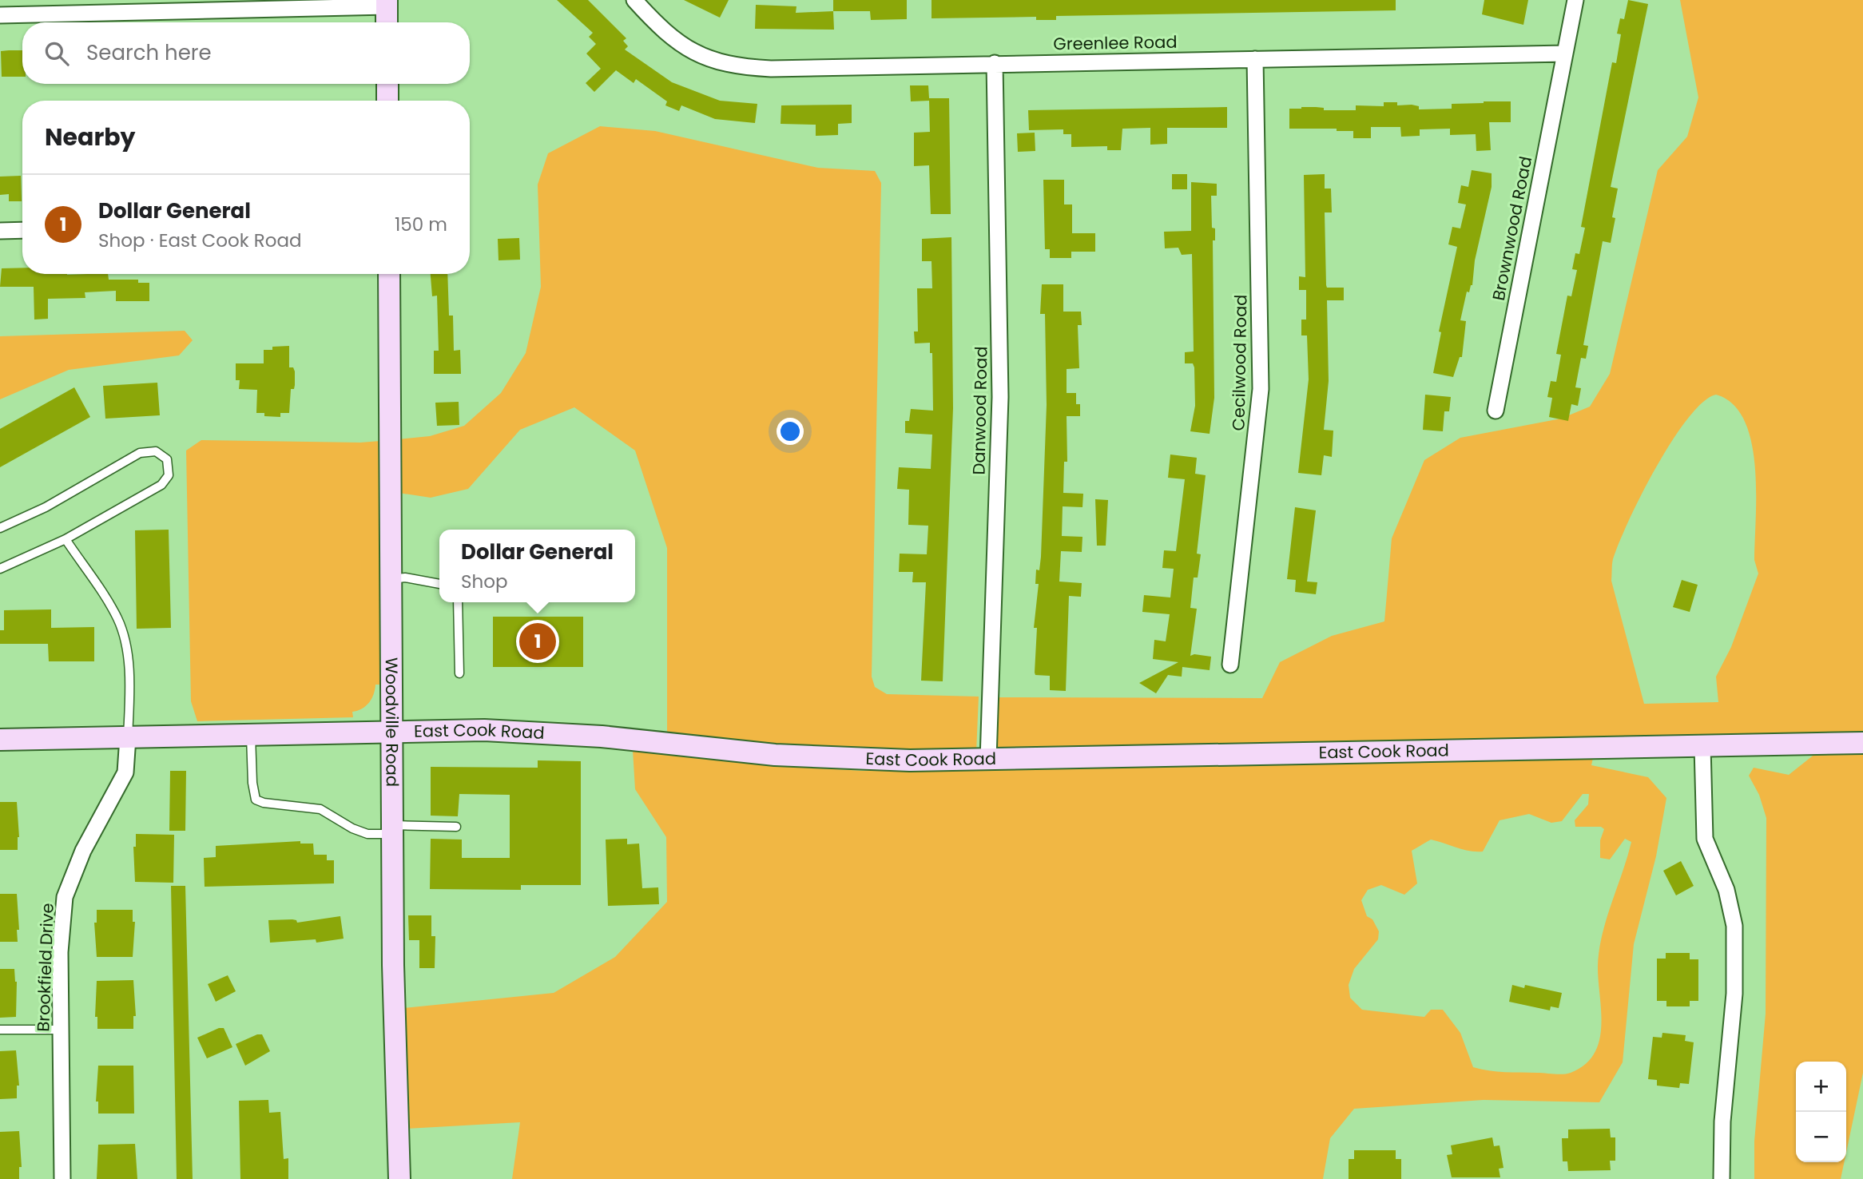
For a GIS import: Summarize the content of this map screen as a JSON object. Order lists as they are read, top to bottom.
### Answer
{
  "streets": {
    "main road": ["Woodville Road", "East Cook Road"],
    "street": [
      "Greenlee Road",
      "Brownwood Road",
      "Cecilwood Road",
      "Danwood Road",
      "Brookfield Drive"
    ]
  },
  "crossings": [
    ["Greenlee Road", "Brownwood Road"],
    ["Greenlee Road", "Cecilwood Road"],
    ["Greenlee Road", "Danwood Road"],
    ["Danwood Road", "East Cook Road"],
    ["Woodville Road", "East Cook Road"],
    ["East Cook Road", "Brookfield Drive"]
  ],
  "page": {
    "search": "Search here",
    "heading": "Nearby",
    "list": [
      {
        "mark": "1",
        "name": "Dollar General",
        "note": "Shop · East Cook Road",
        "value": "150 m"
      }
    ],
    "popup": ["Dollar General", "Shop"],
    "pins": "1",
    "map_buttons": ["+", "−"]
  }
}
